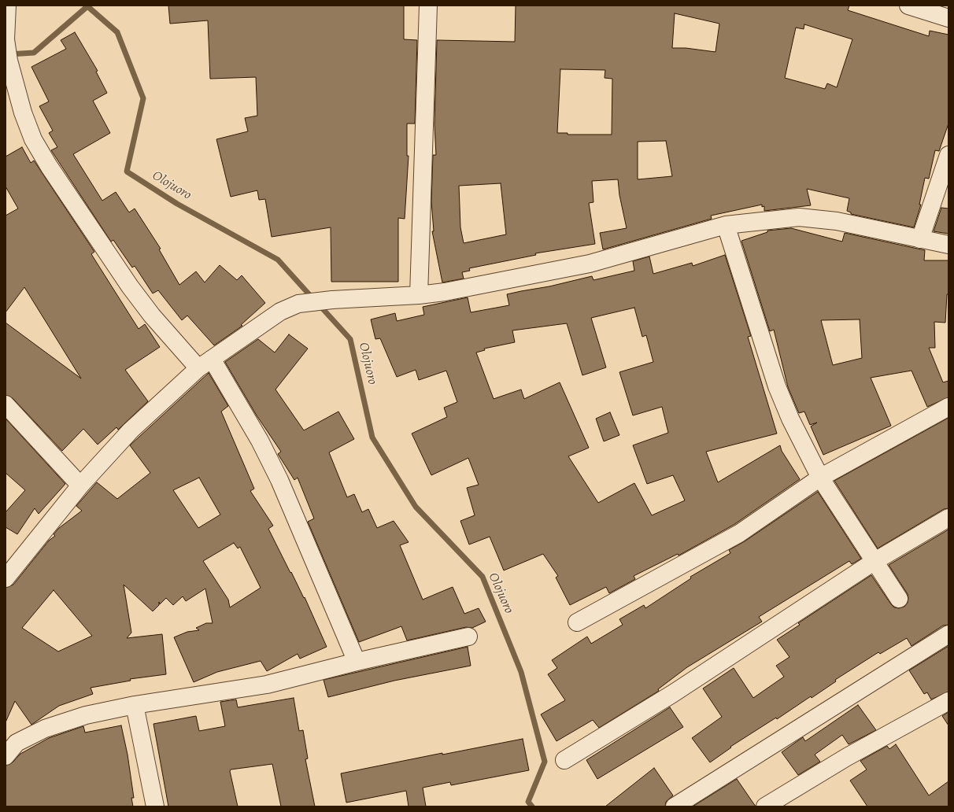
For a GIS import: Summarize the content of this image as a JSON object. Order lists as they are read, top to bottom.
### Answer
{
  "water": ["Olojuoro"]
}
